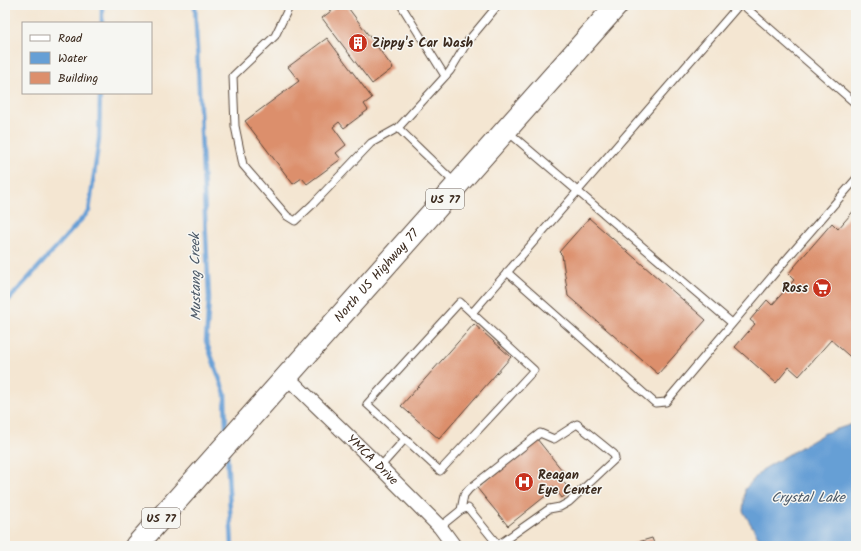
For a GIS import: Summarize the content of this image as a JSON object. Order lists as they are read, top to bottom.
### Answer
{
  "streets": {
    "main road": ["US 77", "North US Highway 77"],
    "street": ["YMCA Drive"]
  },
  "crossings": [
    ["North US Highway 77", "YMCA Drive"]
  ],
  "water": ["Mustang Creek", "Crystal Lake"],
  "places": {
    "building": ["Zippy's Car Wash"],
    "supermarket": ["Ross"],
    "hospital": ["Reagan Eye Center"]
  },
  "legend": ["Road", "Water", "Building"]
}
